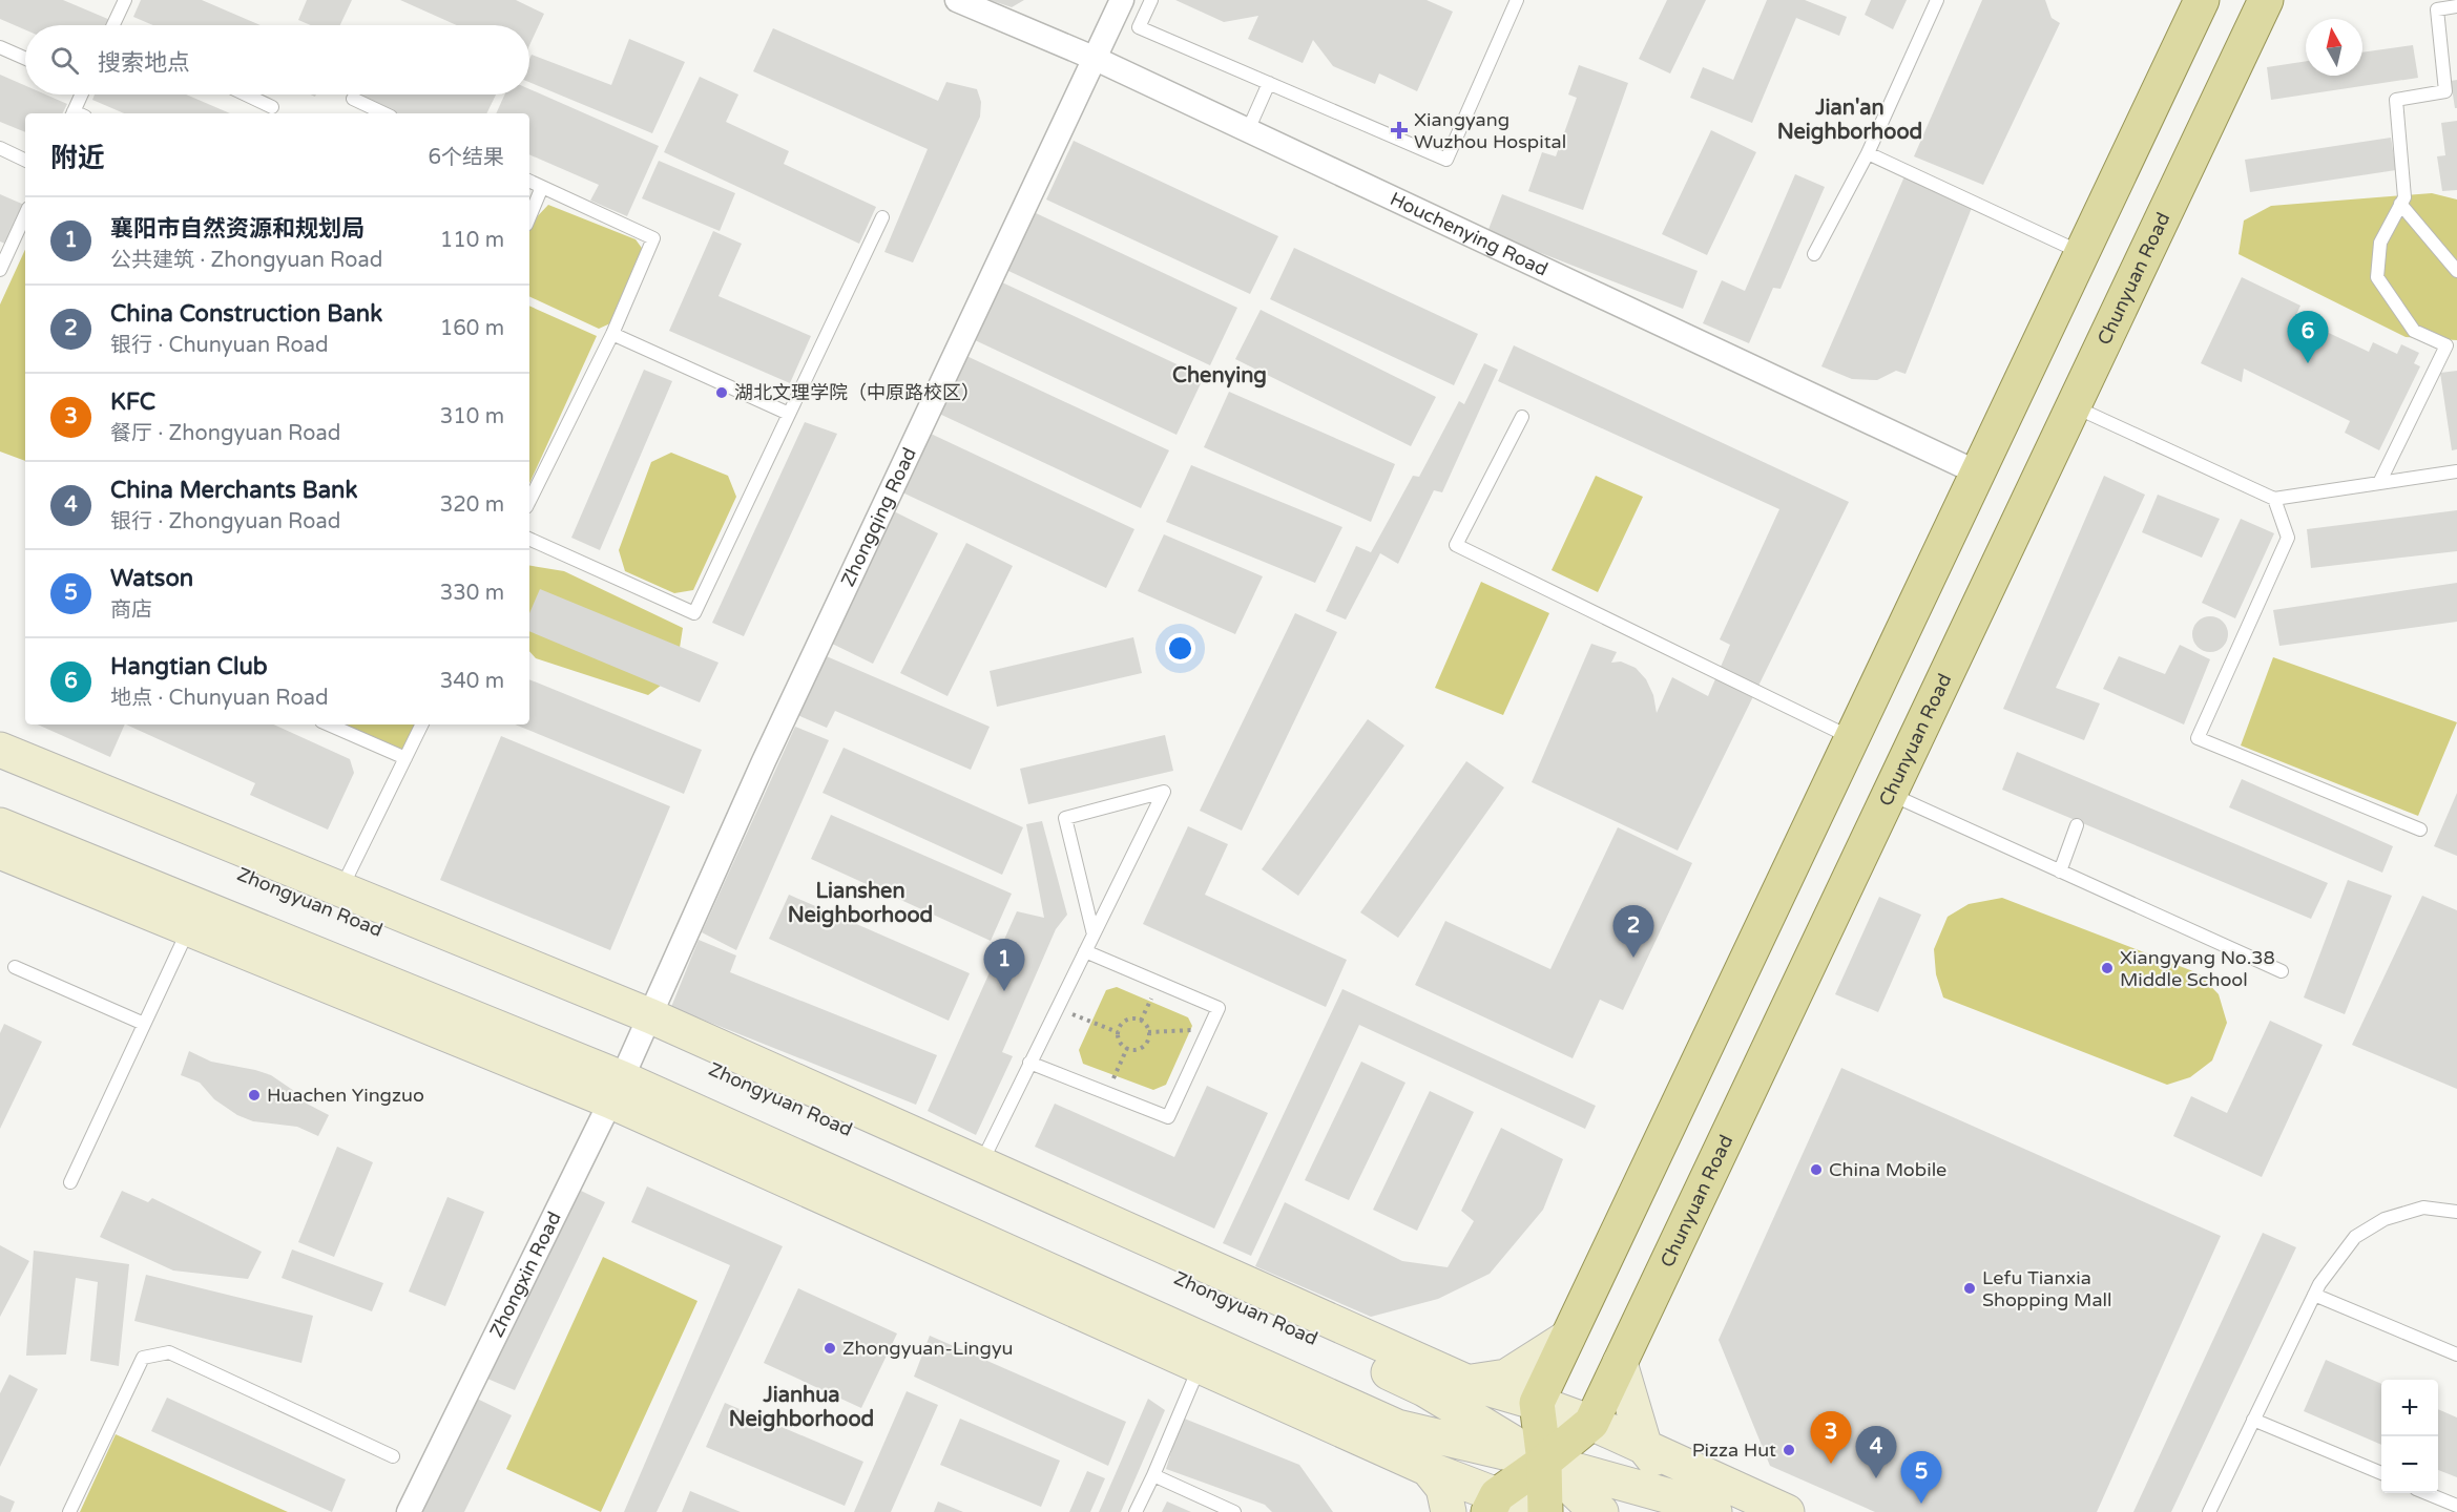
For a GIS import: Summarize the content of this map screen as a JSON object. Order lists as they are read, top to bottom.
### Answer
{
  "streets": {
    "main road": ["Chunyuan Road", "Zhongyuan Road"],
    "street": ["Houchenying Road", "Zhongqing Road", "Zhongxin Road"]
  },
  "crossings": [
    ["Houchenying Road", "Zhongqing Road"],
    ["Chunyuan Road", "Zhongyuan Road"],
    ["Zhongqing Road", "Zhongyuan Road"],
    ["Zhongqing Road", "Zhongxin Road"],
    ["Zhongyuan Road", "Zhongxin Road"]
  ],
  "districts": [
    "Jian'an Neighborhood",
    "Chenying",
    "Lianshen Neighborhood",
    "Jianhua Neighborhood"
  ],
  "places": {
    "health": ["Xiangyang Wuzhou Hospital"],
    "other": [
      "湖北文理学院（中原路校区）",
      "Xiangyang No.38 Middle School",
      "Huachen Yingzuo",
      "China Mobile",
      "Lefu Tianxia Shopping Mall",
      "Zhongyuan-Lingyu",
      "Pizza Hut"
    ]
  },
  "north": "top",
  "page": {
    "search": "搜索地点",
    "heading": ["附近", "6个结果"],
    "list": [
      {
        "mark": "1",
        "name": "襄阳市自然资源和规划局",
        "note": "公共建筑 · Zhongyuan Road",
        "value": "110 m"
      },
      {
        "mark": "2",
        "name": "China Construction Bank",
        "note": "银行 · Chunyuan Road",
        "value": "160 m"
      },
      {
        "mark": "3",
        "name": "KFC",
        "note": "餐厅 · Zhongyuan Road",
        "value": "310 m"
      },
      {
        "mark": "4",
        "name": "China Merchants Bank",
        "note": "银行 · Zhongyuan Road",
        "value": "320 m"
      },
      {
        "mark": "5",
        "name": "Watson",
        "note": "商店",
        "value": "330 m"
      },
      {
        "mark": "6",
        "name": "Hangtian Club",
        "note": "地点 · Chunyuan Road",
        "value": "340 m"
      }
    ],
    "pins": [
      "6",
      "2",
      "1",
      "3",
      "4",
      "5"
    ],
    "map_buttons": ["+", "−"]
  }
}
